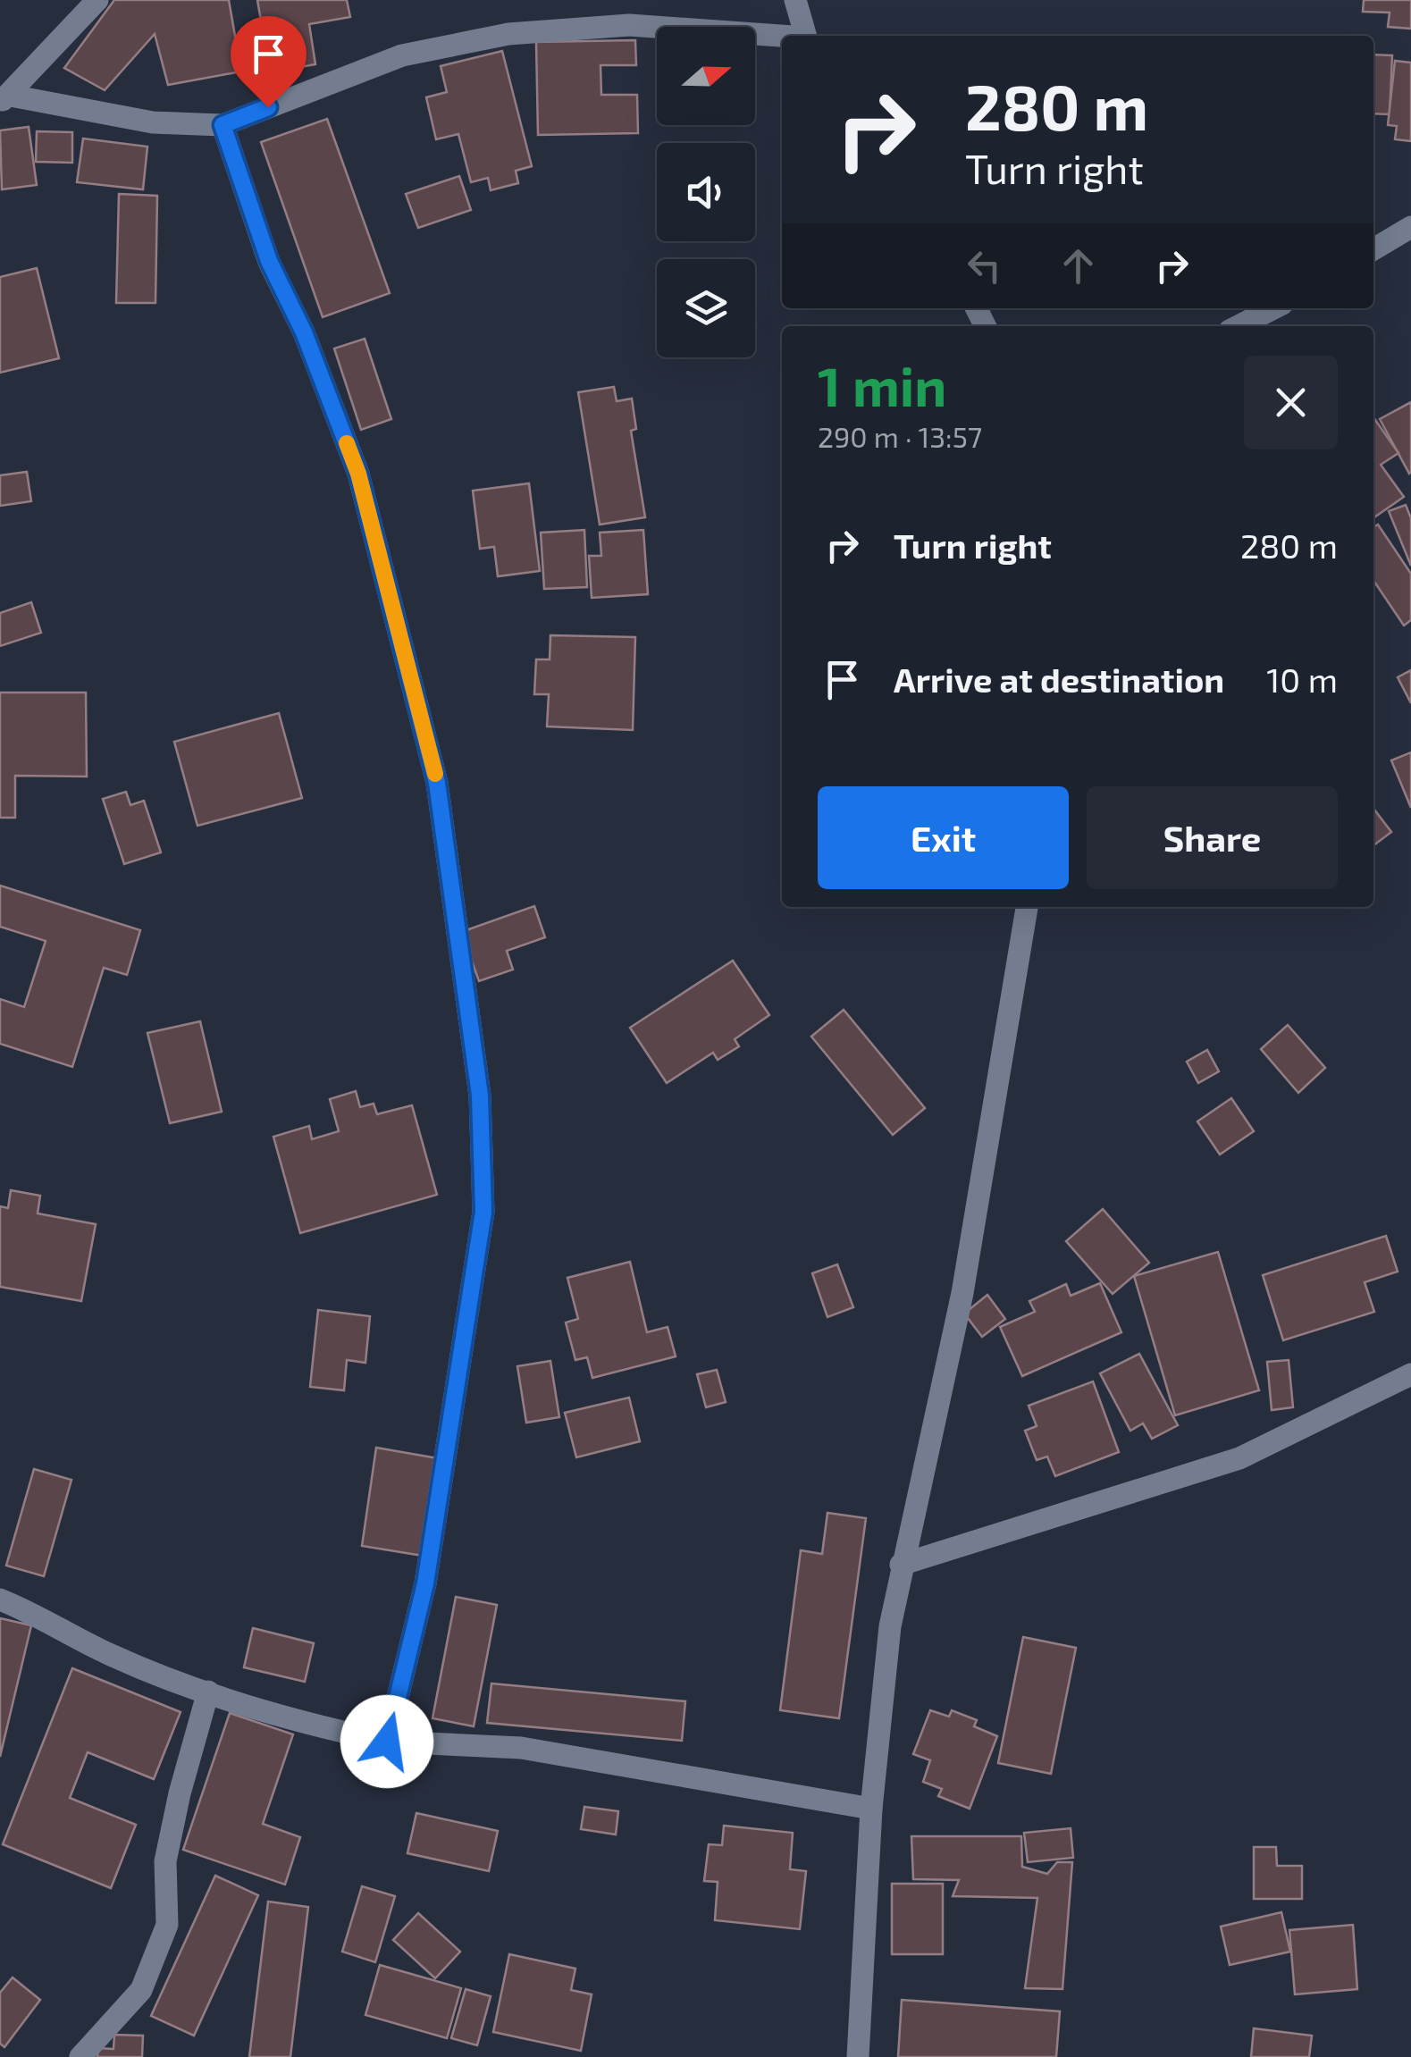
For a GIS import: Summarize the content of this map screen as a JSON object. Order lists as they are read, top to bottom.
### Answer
{
  "north": "right",
  "page": {
    "turn": ["280 m", "Turn right"],
    "heading": ["1 min", "290 m · 13:57"],
    "list": [
      {
        "name": "Turn right",
        "value": "280 m"
      },
      {
        "name": "Arrive at destination",
        "value": "10 m"
      }
    ],
    "buttons": ["Exit", "Share"]
  }
}
